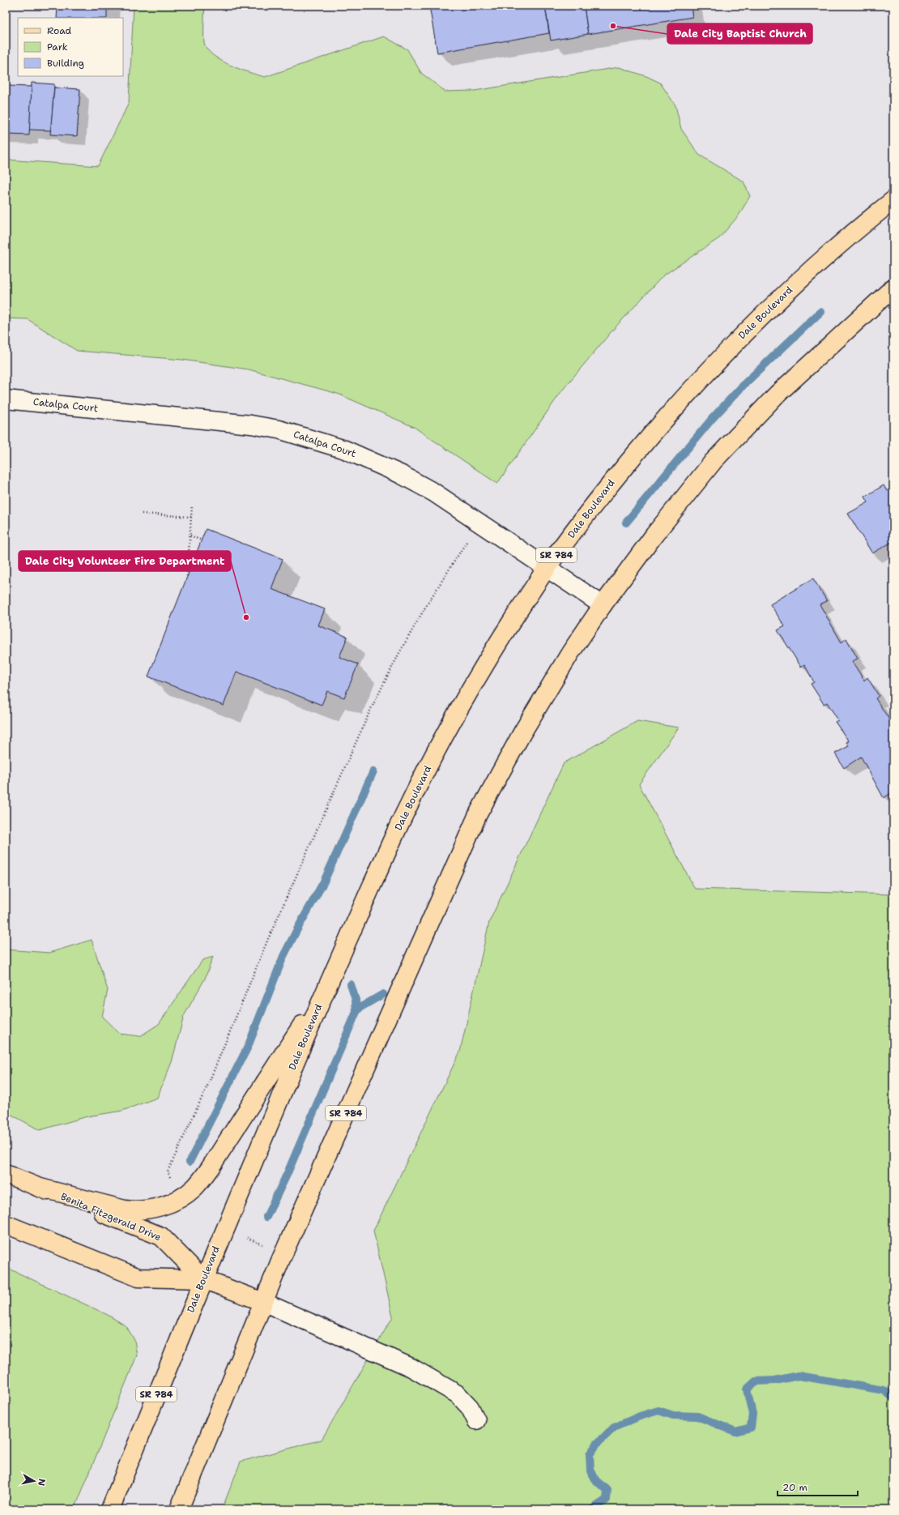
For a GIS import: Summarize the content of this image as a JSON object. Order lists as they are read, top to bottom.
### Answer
{
  "streets": {
    "main road": ["Dale Boulevard", "SR 784", "Benita Fitzgerald Drive"],
    "street": ["Catalpa Court"]
  },
  "crossings": [
    ["Dale Boulevard", "Catalpa Court"],
    ["Dale Boulevard", "Benita Fitzgerald Drive"],
    ["Catalpa Court", "SR 784"],
    ["SR 784", "Benita Fitzgerald Drive"]
  ],
  "places": ["Dale City Baptist Church", "Dale City Volunteer Fire Department"],
  "legend": ["Road", "Park", "Building"],
  "scale_bar": "20 m",
  "north": "right"
}
